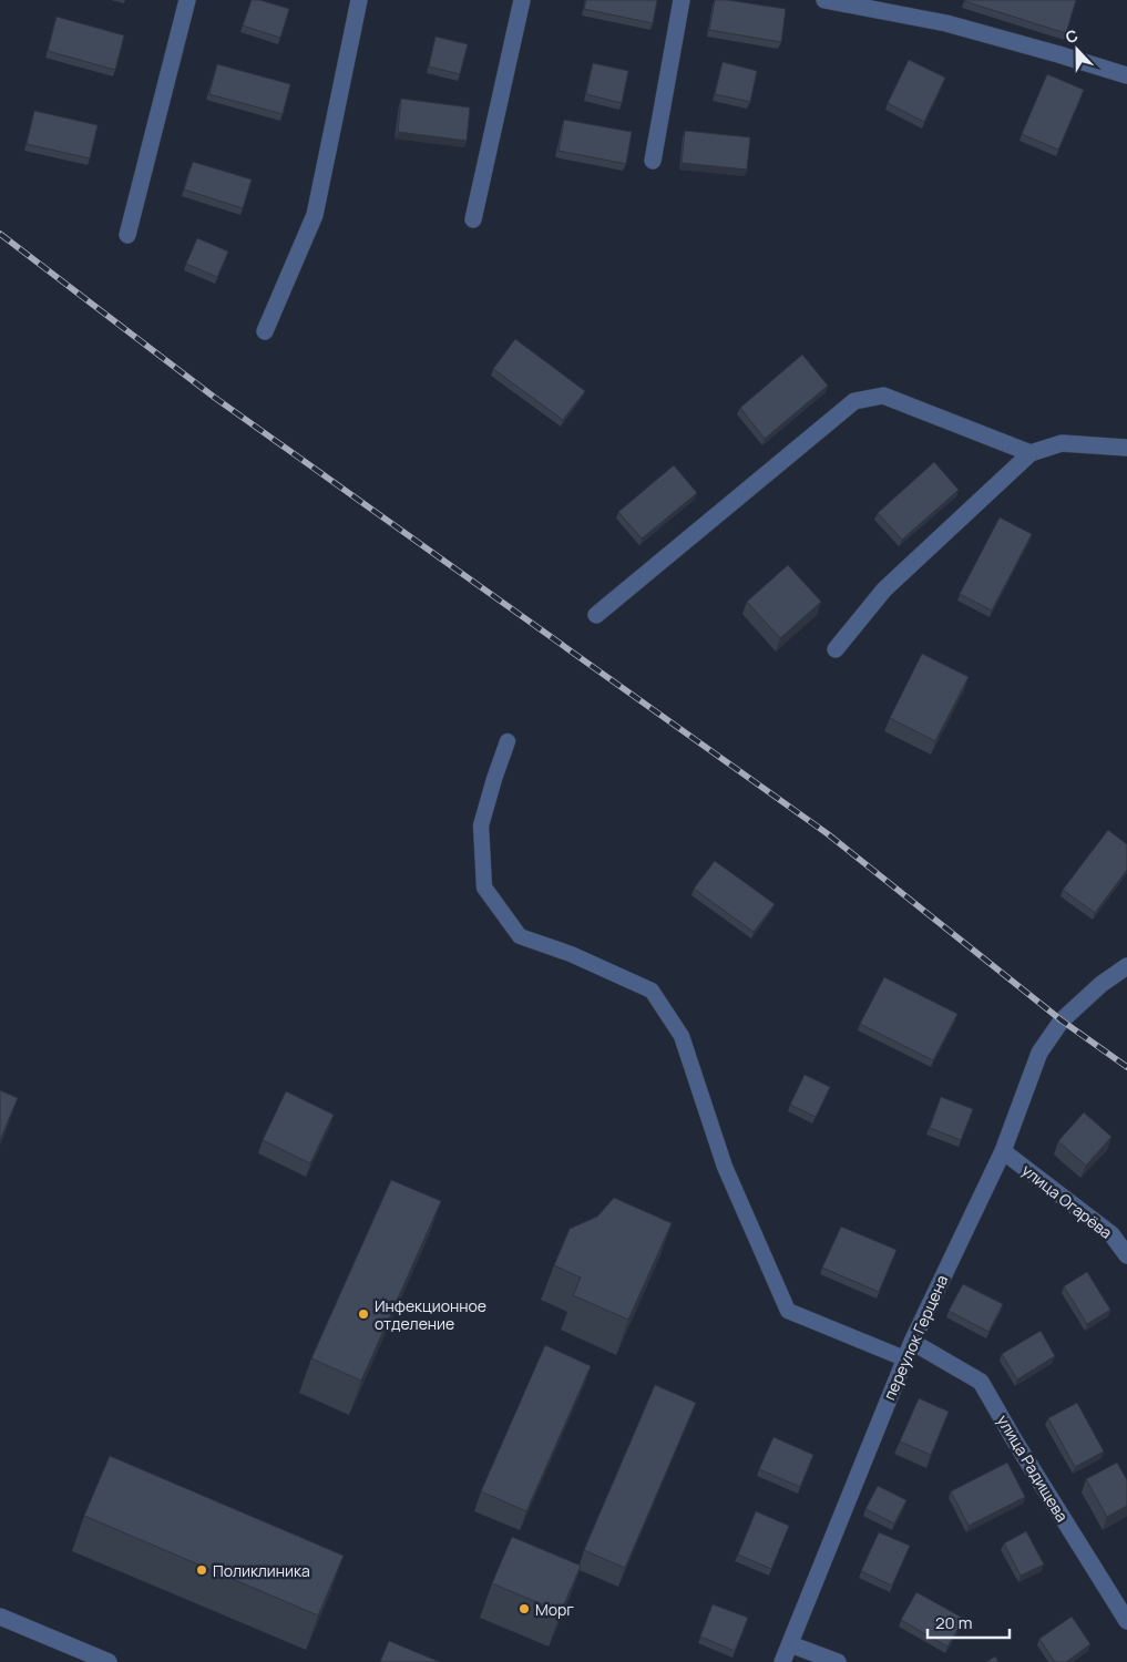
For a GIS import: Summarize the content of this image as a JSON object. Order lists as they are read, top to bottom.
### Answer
{
  "streets": {
    "street": ["улица Огарёва", "переулок Герцена", "улица Радищева"]
  },
  "crossings": [
    ["улица Огарёва", "переулок Герцена"],
    ["переулок Герцена", "улица Радищева"]
  ],
  "places": ["Инфекционное отделение", "Поликлиника", "Морг"],
  "scale_bar": "20 m",
  "north": "top"
}
